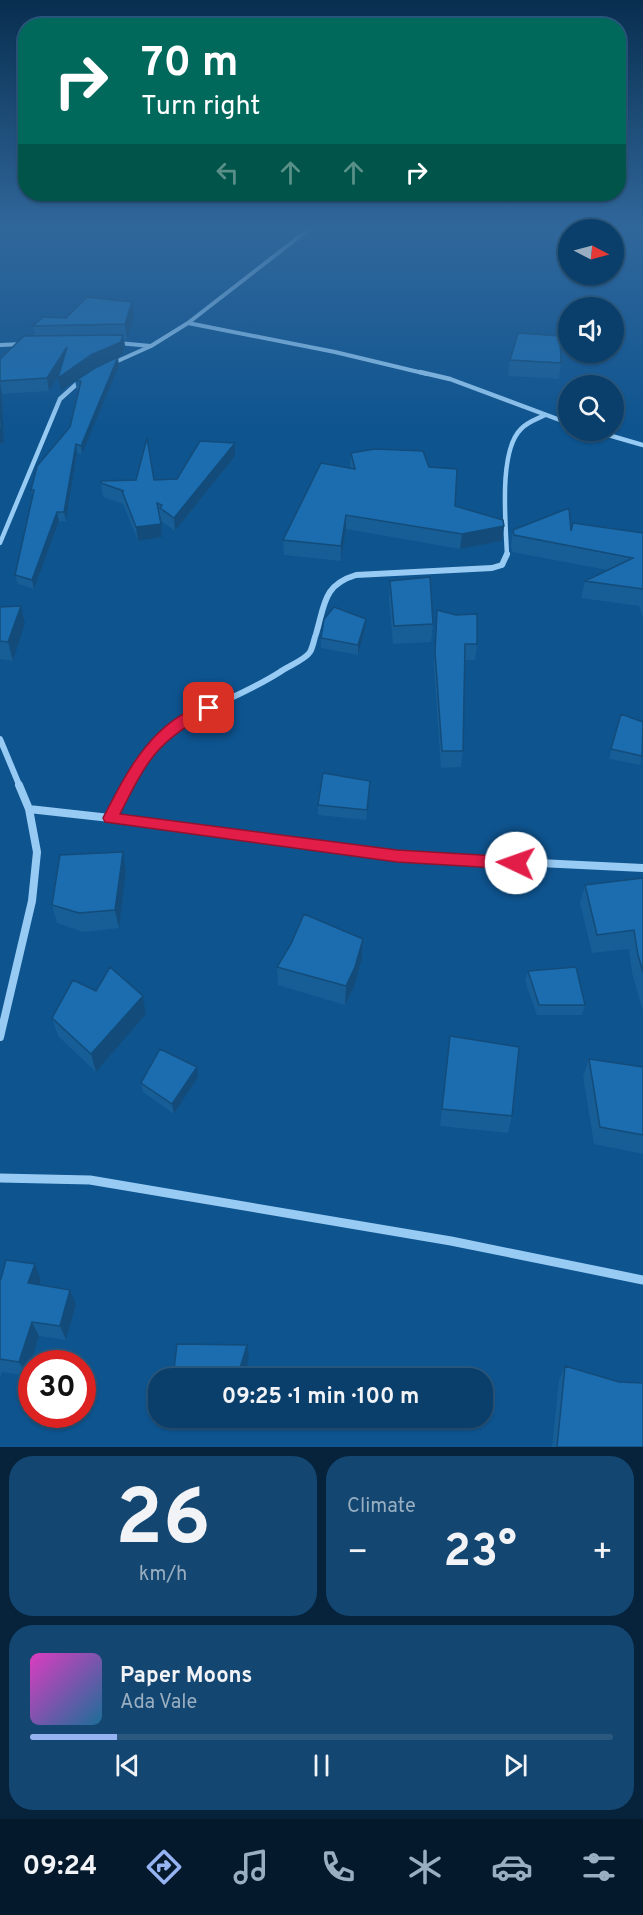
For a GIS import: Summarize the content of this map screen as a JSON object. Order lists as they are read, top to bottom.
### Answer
{
  "north": "right",
  "page": {
    "turn": ["70 m", "Turn right"],
    "limit": "30",
    "trip": "09:25 · 1 min · 100 m",
    "tile": [
      ["26", "km/h"],
      "Climate"
    ],
    "heat": ["−", "23°", "+"],
    "song": ["Paper Moons", "Ada Vale"],
    "tabs": "09:24"
  }
}
